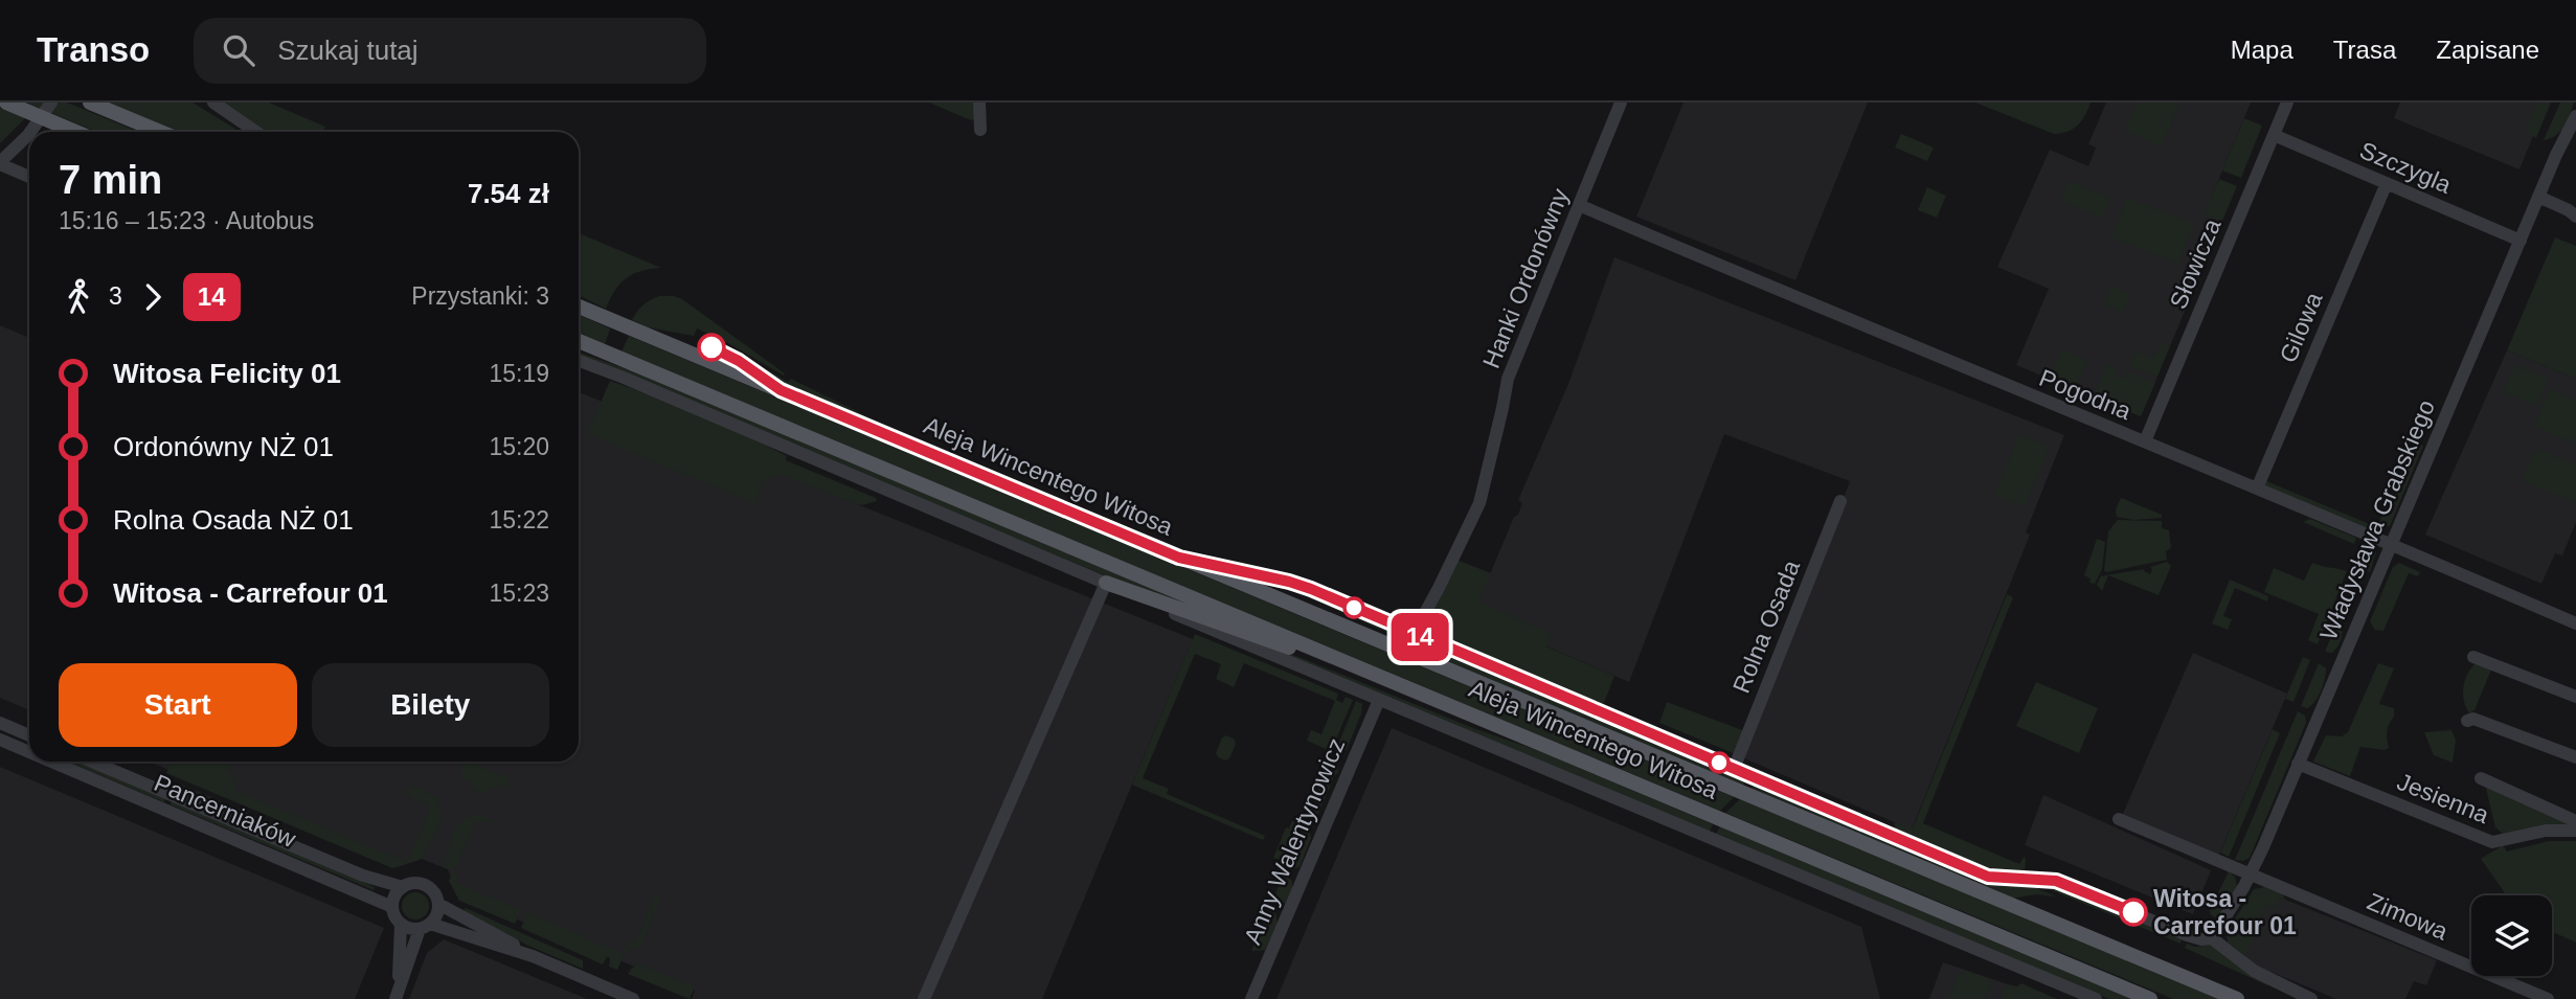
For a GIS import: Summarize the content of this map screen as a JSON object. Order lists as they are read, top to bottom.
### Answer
{
  "streets": {
    "main road": ["Aleja Wincentego Witosa"],
    "street": [
      "Szczygla",
      "Słowicza",
      "Hanki Ordonówny",
      "Gilowa",
      "Pogodna",
      "Władysława Grabskiego",
      "Rolna Osada",
      "Jesienna",
      "Pancerniaków",
      "Anny Walentynowicz",
      "Zimowa"
    ]
  },
  "crossings": [
    ["Szczygla", "Słowicza"],
    ["Szczygla", "Gilowa"],
    ["Szczygla", "Władysława Grabskiego"],
    ["Słowicza", "Pogodna"],
    ["Hanki Ordonówny", "Pogodna"],
    ["Hanki Ordonówny", "Aleja Wincentego Witosa"],
    ["Gilowa", "Pogodna"],
    ["Pogodna", "Władysława Grabskiego"],
    ["Aleja Wincentego Witosa", "Władysława Grabskiego"],
    ["Aleja Wincentego Witosa", "Rolna Osada"],
    ["Aleja Wincentego Witosa", "Anny Walentynowicz"],
    ["Władysława Grabskiego", "Jesienna"],
    ["Władysława Grabskiego", "Zimowa"]
  ],
  "places": ["Witosa - Carrefour 01"],
  "lines": ["bus line 14"],
  "page": {
    "header": "Transo",
    "search": "Szukaj tutaj",
    "nav": ["Mapa", "Trasa", "Zapisane"],
    "on_map": "14",
    "heading": ["7 min", "15:16 – 15:23 · Autobus", "7.54 zł"],
    "legs": ["3", "14", "Przystanki: 3"],
    "list": [
      {
        "name": "Witosa Felicity 01",
        "value": "15:19"
      },
      {
        "name": "Ordonówny NŻ 01",
        "value": "15:20"
      },
      {
        "name": "Rolna Osada NŻ 01",
        "value": "15:22"
      },
      {
        "name": "Witosa - Carrefour 01",
        "value": "15:23"
      }
    ],
    "buttons": ["Start", "Bilety"]
  }
}
